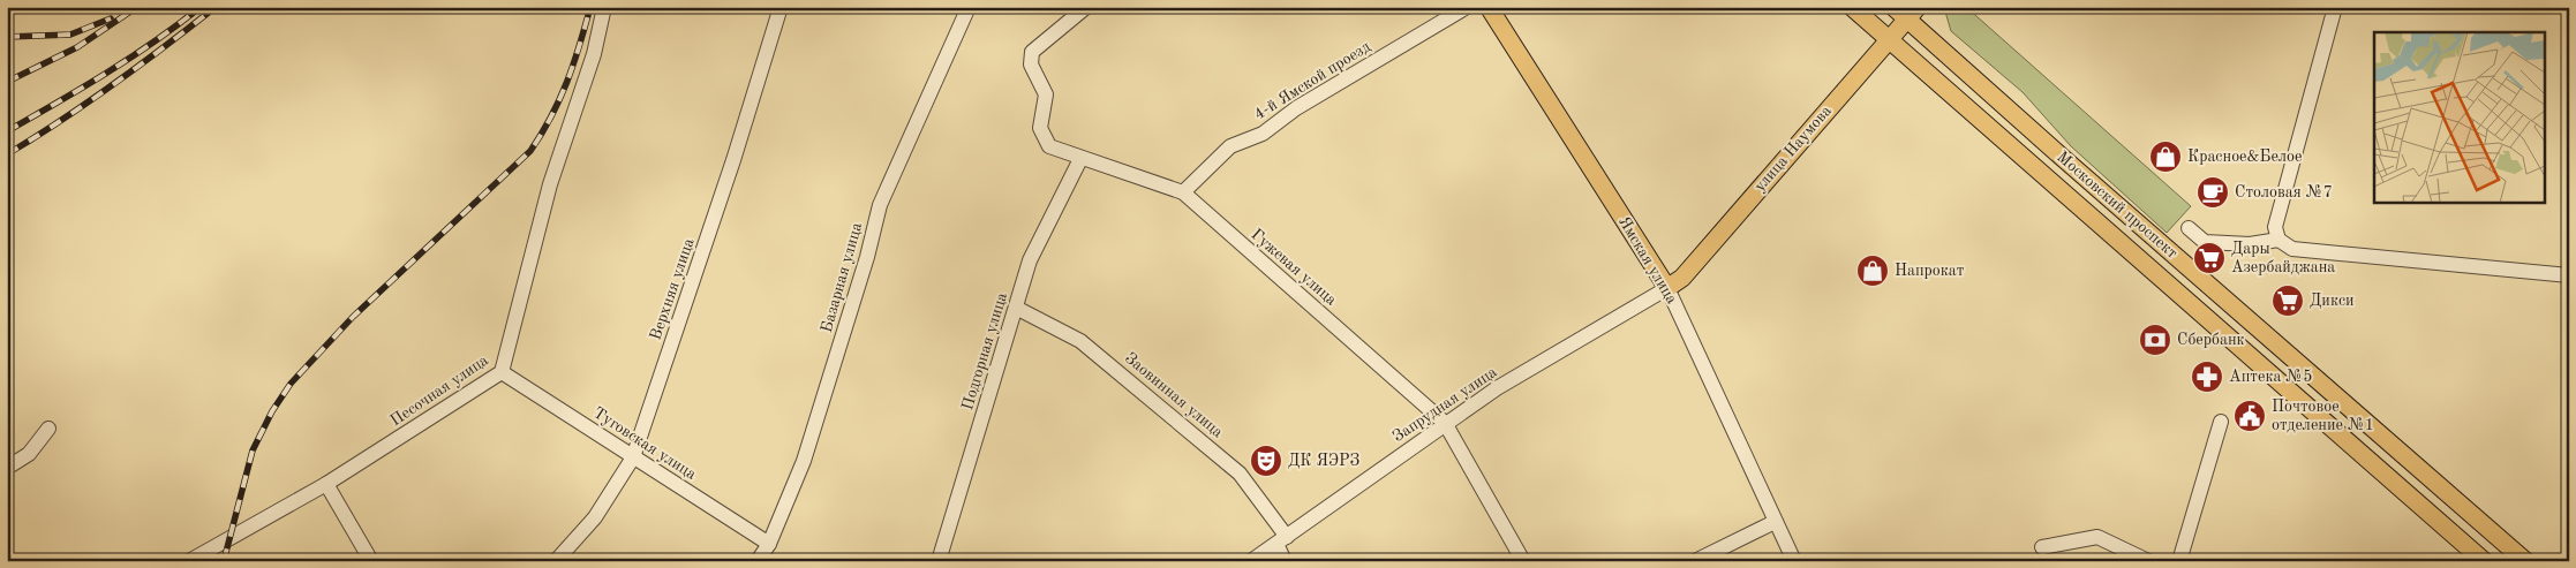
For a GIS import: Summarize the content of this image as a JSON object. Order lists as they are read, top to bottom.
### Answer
{
  "streets": {
    "main road": ["улица Наумова", "Московский проспект", "Ямская улица"],
    "street": [
      "4-й Ямской проезд",
      "Гужевая улица",
      "Базарная улица",
      "Верхняя улица",
      "Подгорная улица",
      "Песочная улица",
      "Заовинная улица",
      "Запрудная улица",
      "Туговская улица"
    ]
  },
  "crossings": [
    ["4-й Ямской проезд", "Гужевая улица"],
    ["улица Наумова", "Московский проспект"],
    ["улица Наумова", "Ямская улица"],
    ["улица Наумова", "Запрудная улица"],
    ["Ямская улица", "Запрудная улица"],
    ["Гужевая улица", "Подгорная улица"],
    ["Гужевая улица", "Запрудная улица"],
    ["Базарная улица", "Туговская улица"],
    ["Верхняя улица", "Туговская улица"],
    ["Подгорная улица", "Заовинная улица"],
    ["Песочная улица", "Туговская улица"],
    ["Заовинная улица", "Запрудная улица"]
  ],
  "places": {
    "shop": ["Красное&Белое", "Напрокат"],
    "cafe": ["Столовая №7"],
    "supermarket": ["Дары Азербайджана", "Дикси"],
    "bank": ["Сбербанк"],
    "pharmacy": ["Аптека №5"],
    "public building": ["Почтовое отделение №1"],
    "theatre": ["ДК ЯЭРЗ"]
  }
}
